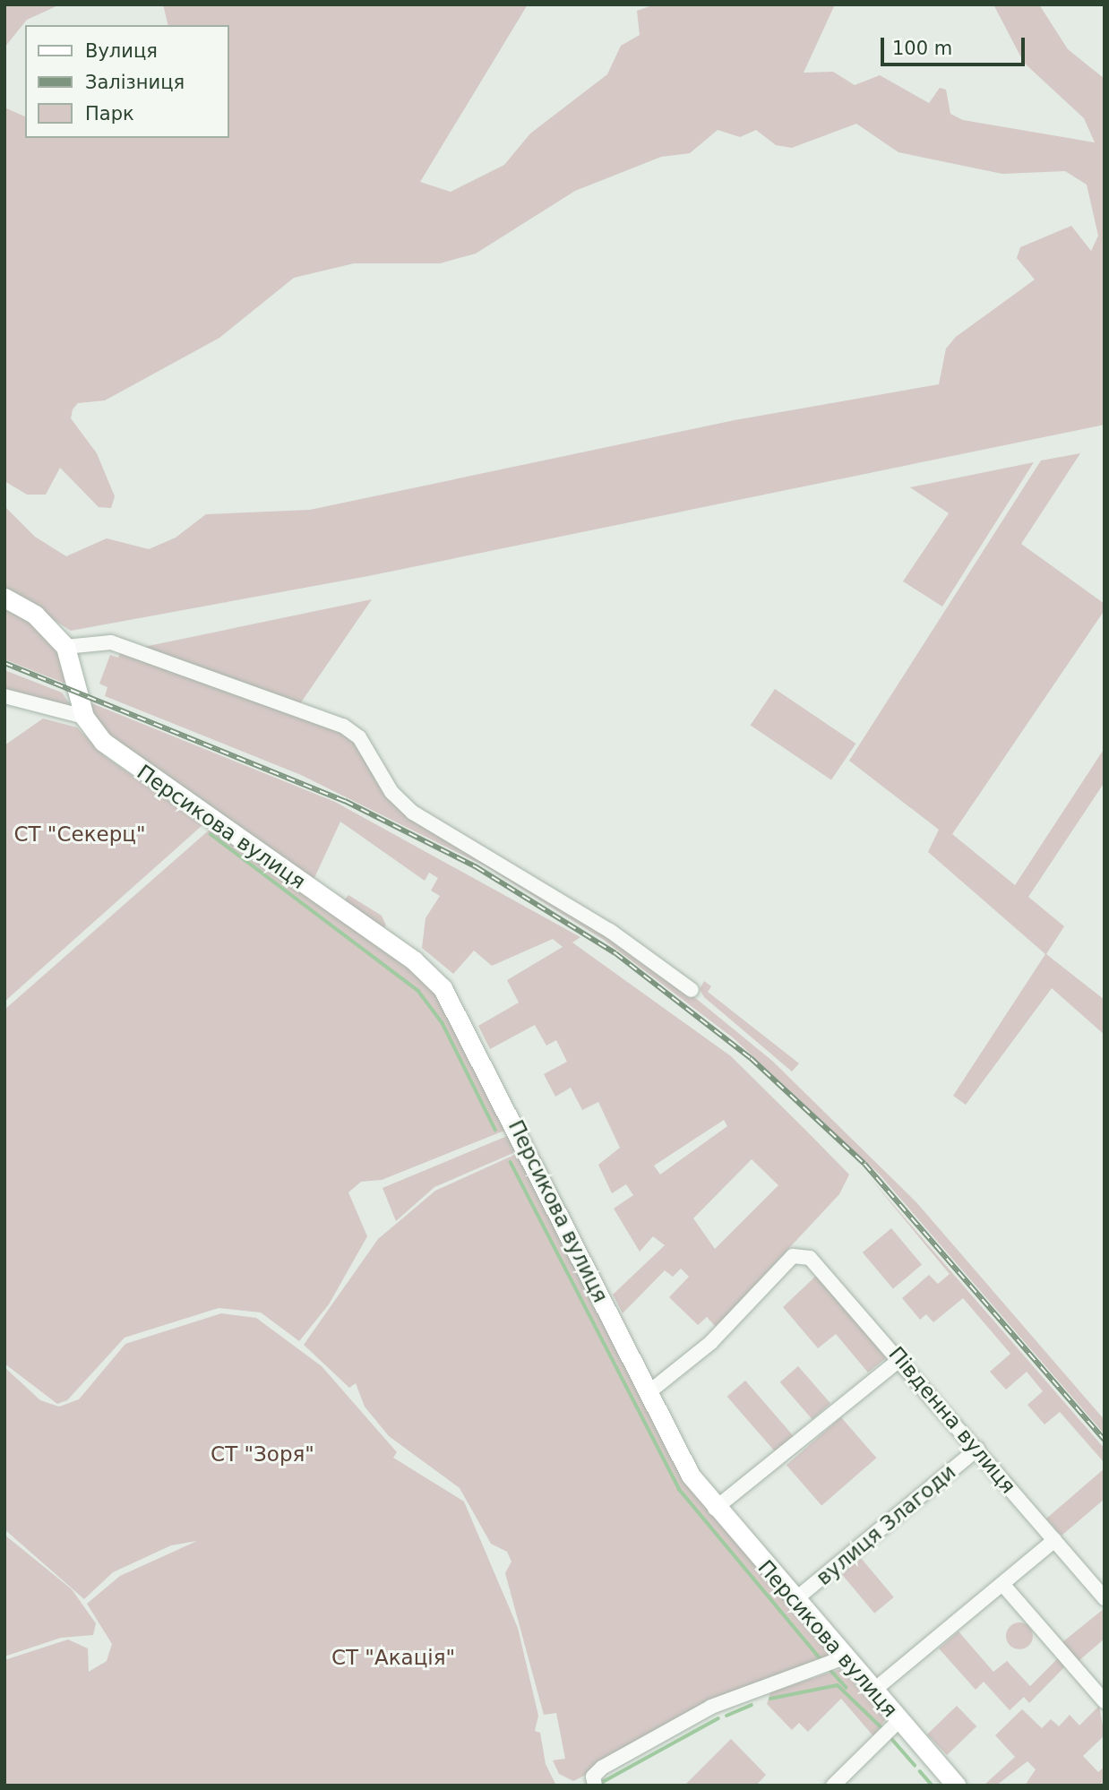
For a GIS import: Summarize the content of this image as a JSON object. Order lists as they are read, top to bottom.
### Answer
{
  "streets": {
    "main road": ["Персикова вулиця"],
    "street": ["Південна вулиця", "вулиця Злагоди"]
  },
  "crossings": [
    ["Персикова вулиця", "Південна вулиця"],
    ["Персикова вулиця", "вулиця Злагоди"],
    ["Південна вулиця", "вулиця Злагоди"]
  ],
  "parks": ["СТ \"Секерц\"", "СТ \"Зоря\"", "СТ \"Акація\""],
  "legend": ["Вулиця", "Залізниця", "Парк"],
  "scale_bar": "100 m"
}
